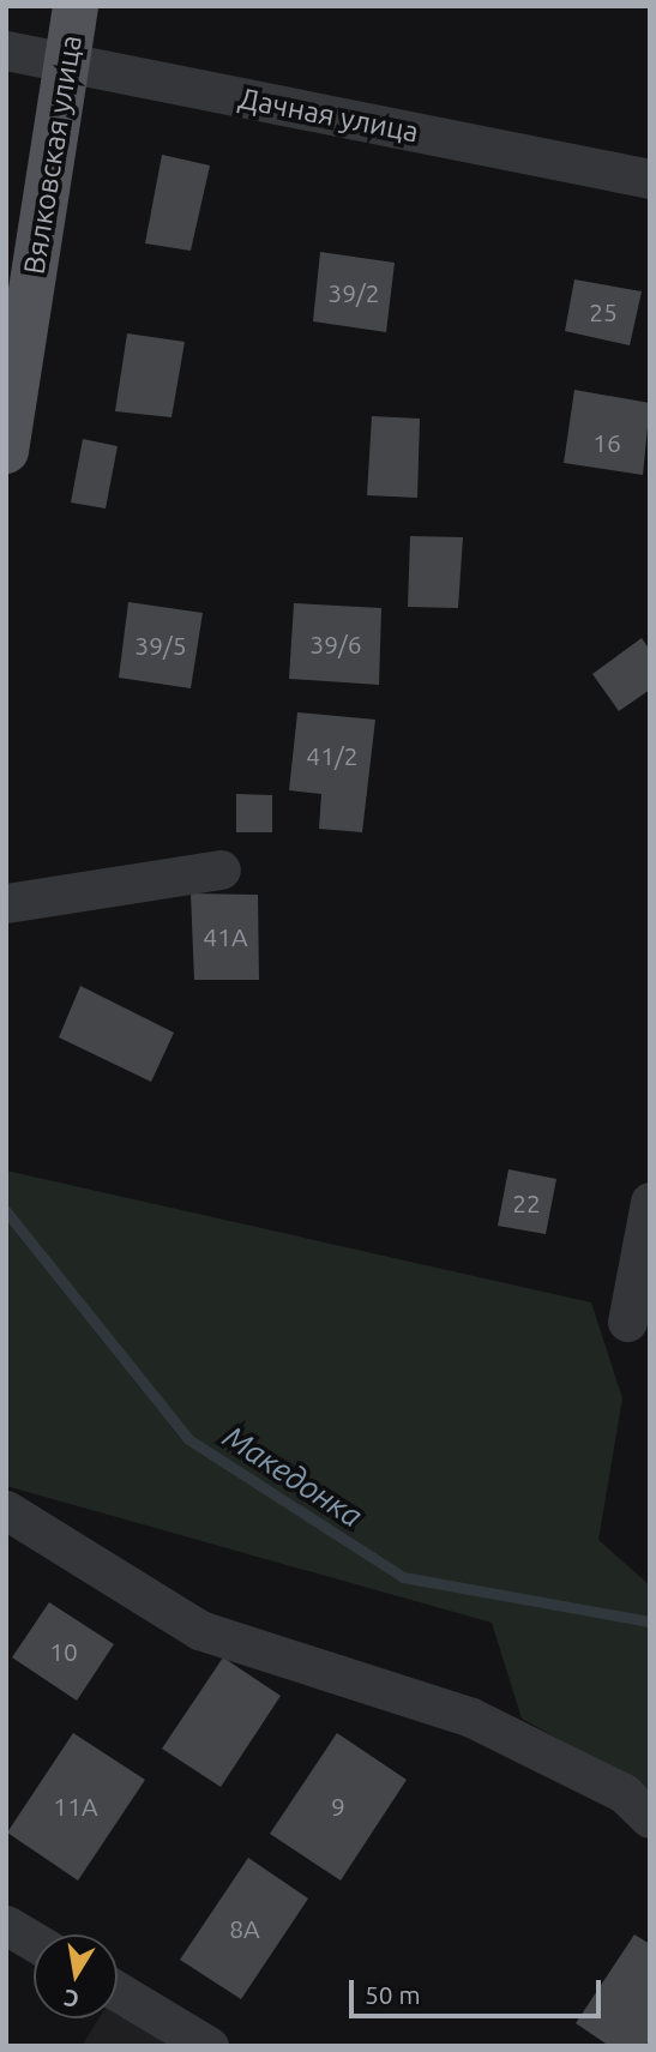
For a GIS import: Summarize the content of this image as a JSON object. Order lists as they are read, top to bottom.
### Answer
{
  "streets": {
    "main road": ["Вялковская улица"],
    "street": ["Дачная улица"]
  },
  "crossings": [
    ["Дачная улица", "Вялковская улица"]
  ],
  "water": ["Македонка"],
  "house_numbers": [
    "39/2",
    "25",
    "16",
    "39/6",
    "39/5",
    "41/2",
    "41А",
    "22",
    "10",
    "11А",
    "9",
    "8А"
  ],
  "scale_bar": "50 m",
  "north": "bottom"
}
